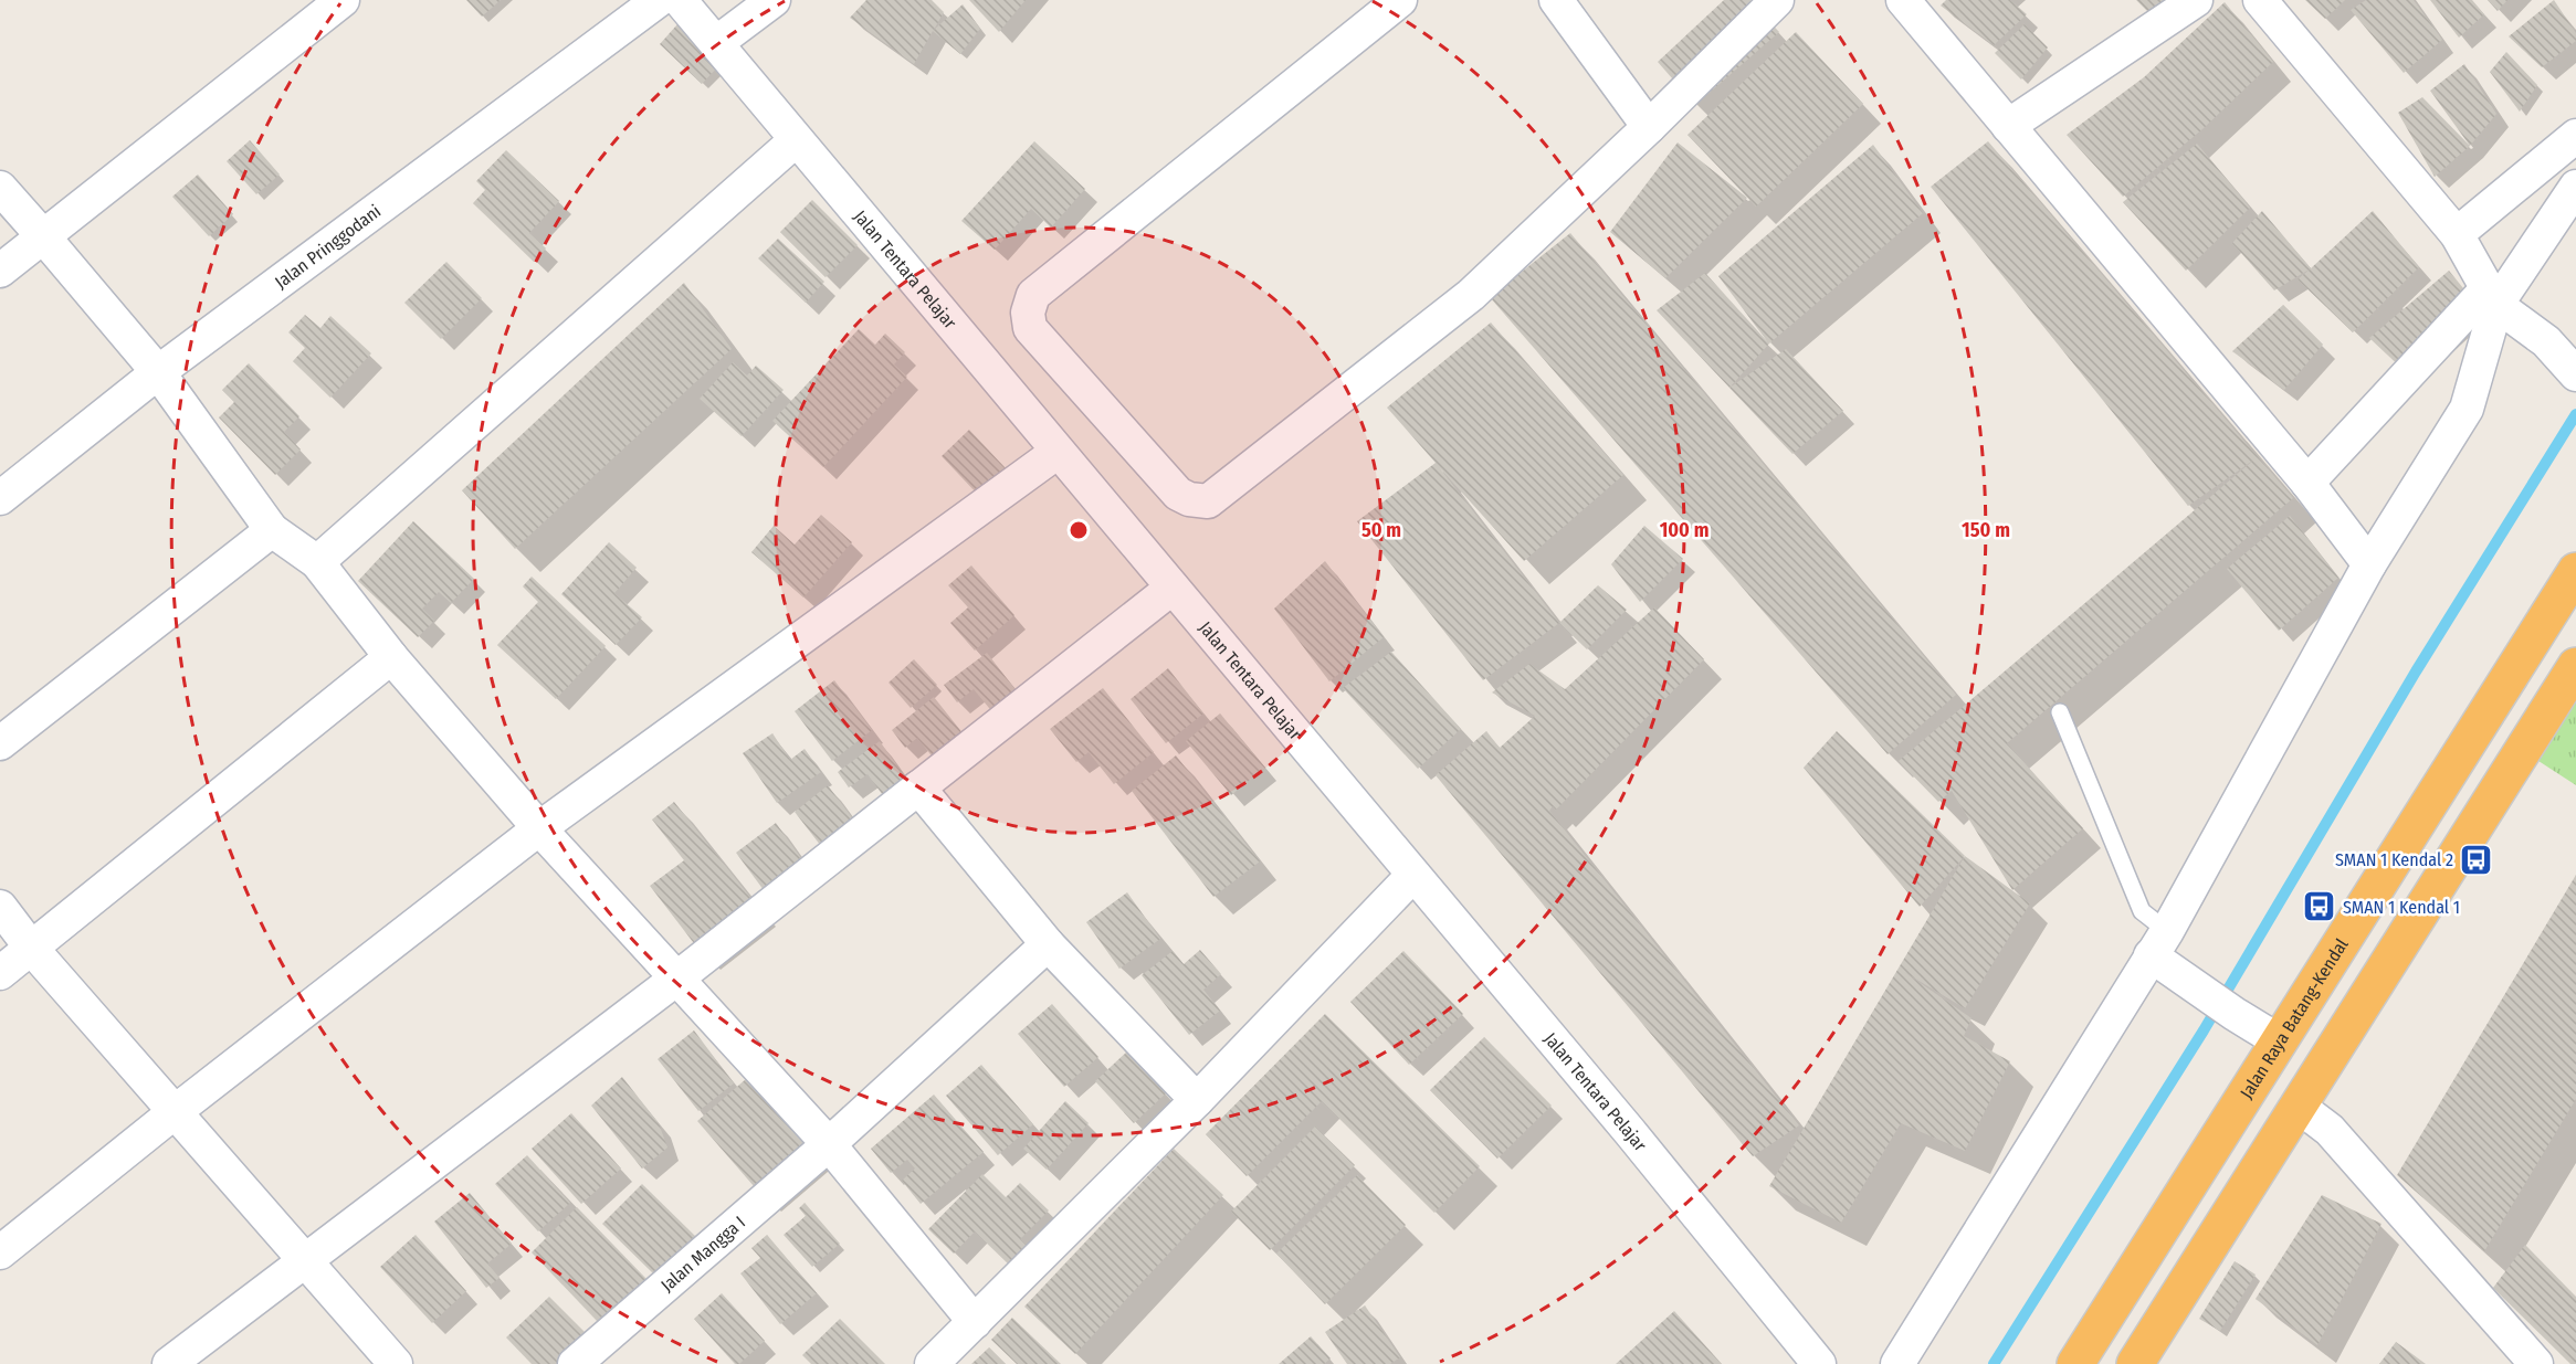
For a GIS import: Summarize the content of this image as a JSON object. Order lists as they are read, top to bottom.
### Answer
{
  "streets": {
    "highway": ["Jalan Raya Batang-Kendal"],
    "street": ["Jalan Pringgodani", "Jalan Tentara Pelajar", "Jalan Mangga I"]
  },
  "places": {
    "bus stop": ["SMAN 1 Kendal 2", "SMAN 1 Kendal 1"]
  },
  "rings": ["50 m", "100 m", "150 m"]
}
